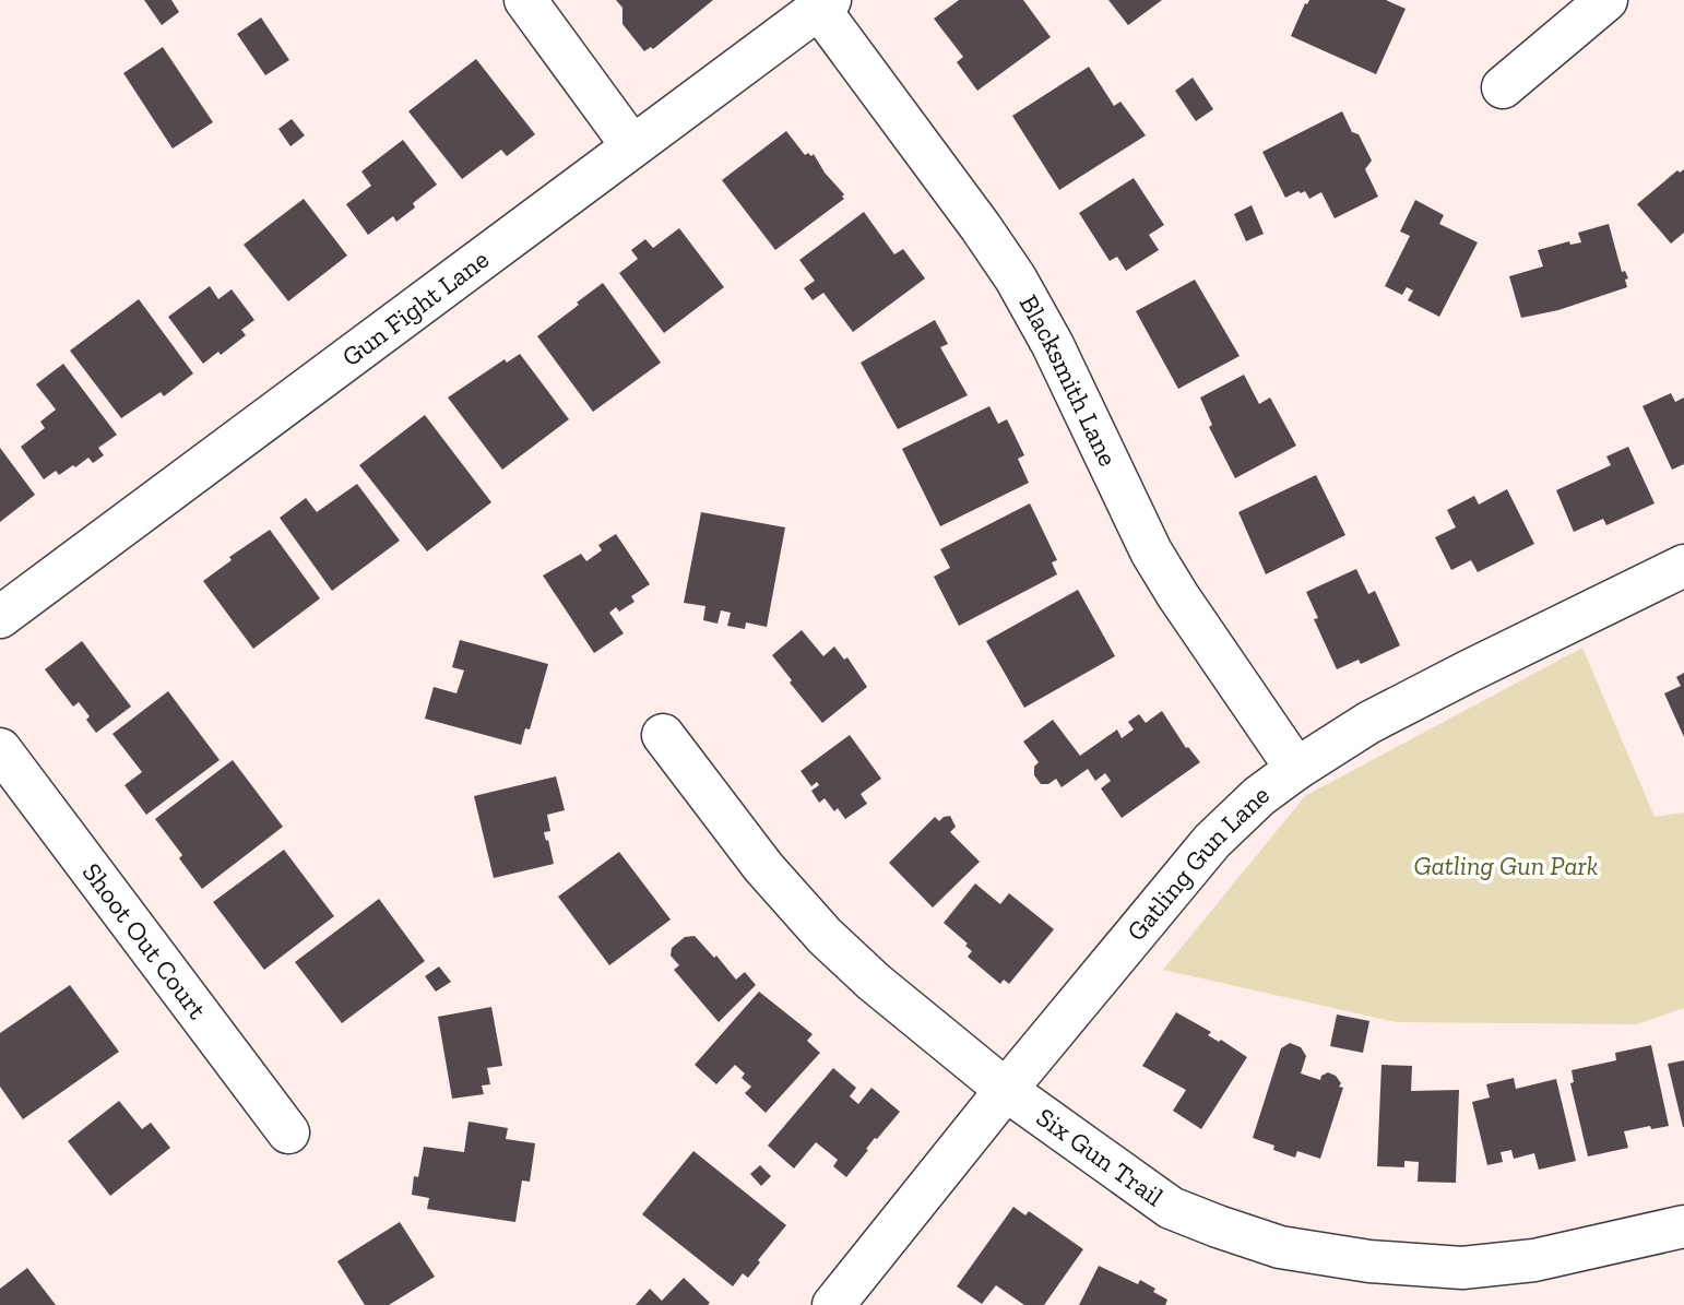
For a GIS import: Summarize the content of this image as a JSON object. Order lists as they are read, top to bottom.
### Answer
{
  "streets": {
    "street": [
      "Gun Fight Lane",
      "Blacksmith Lane",
      "Gatling Gun Lane",
      "Shoot Out Court",
      "Six Gun Trail"
    ]
  },
  "crossings": [
    ["Gun Fight Lane", "Blacksmith Lane"],
    ["Blacksmith Lane", "Gatling Gun Lane"],
    ["Gatling Gun Lane", "Six Gun Trail"]
  ],
  "parks": ["Gatling Gun Park"]
}
